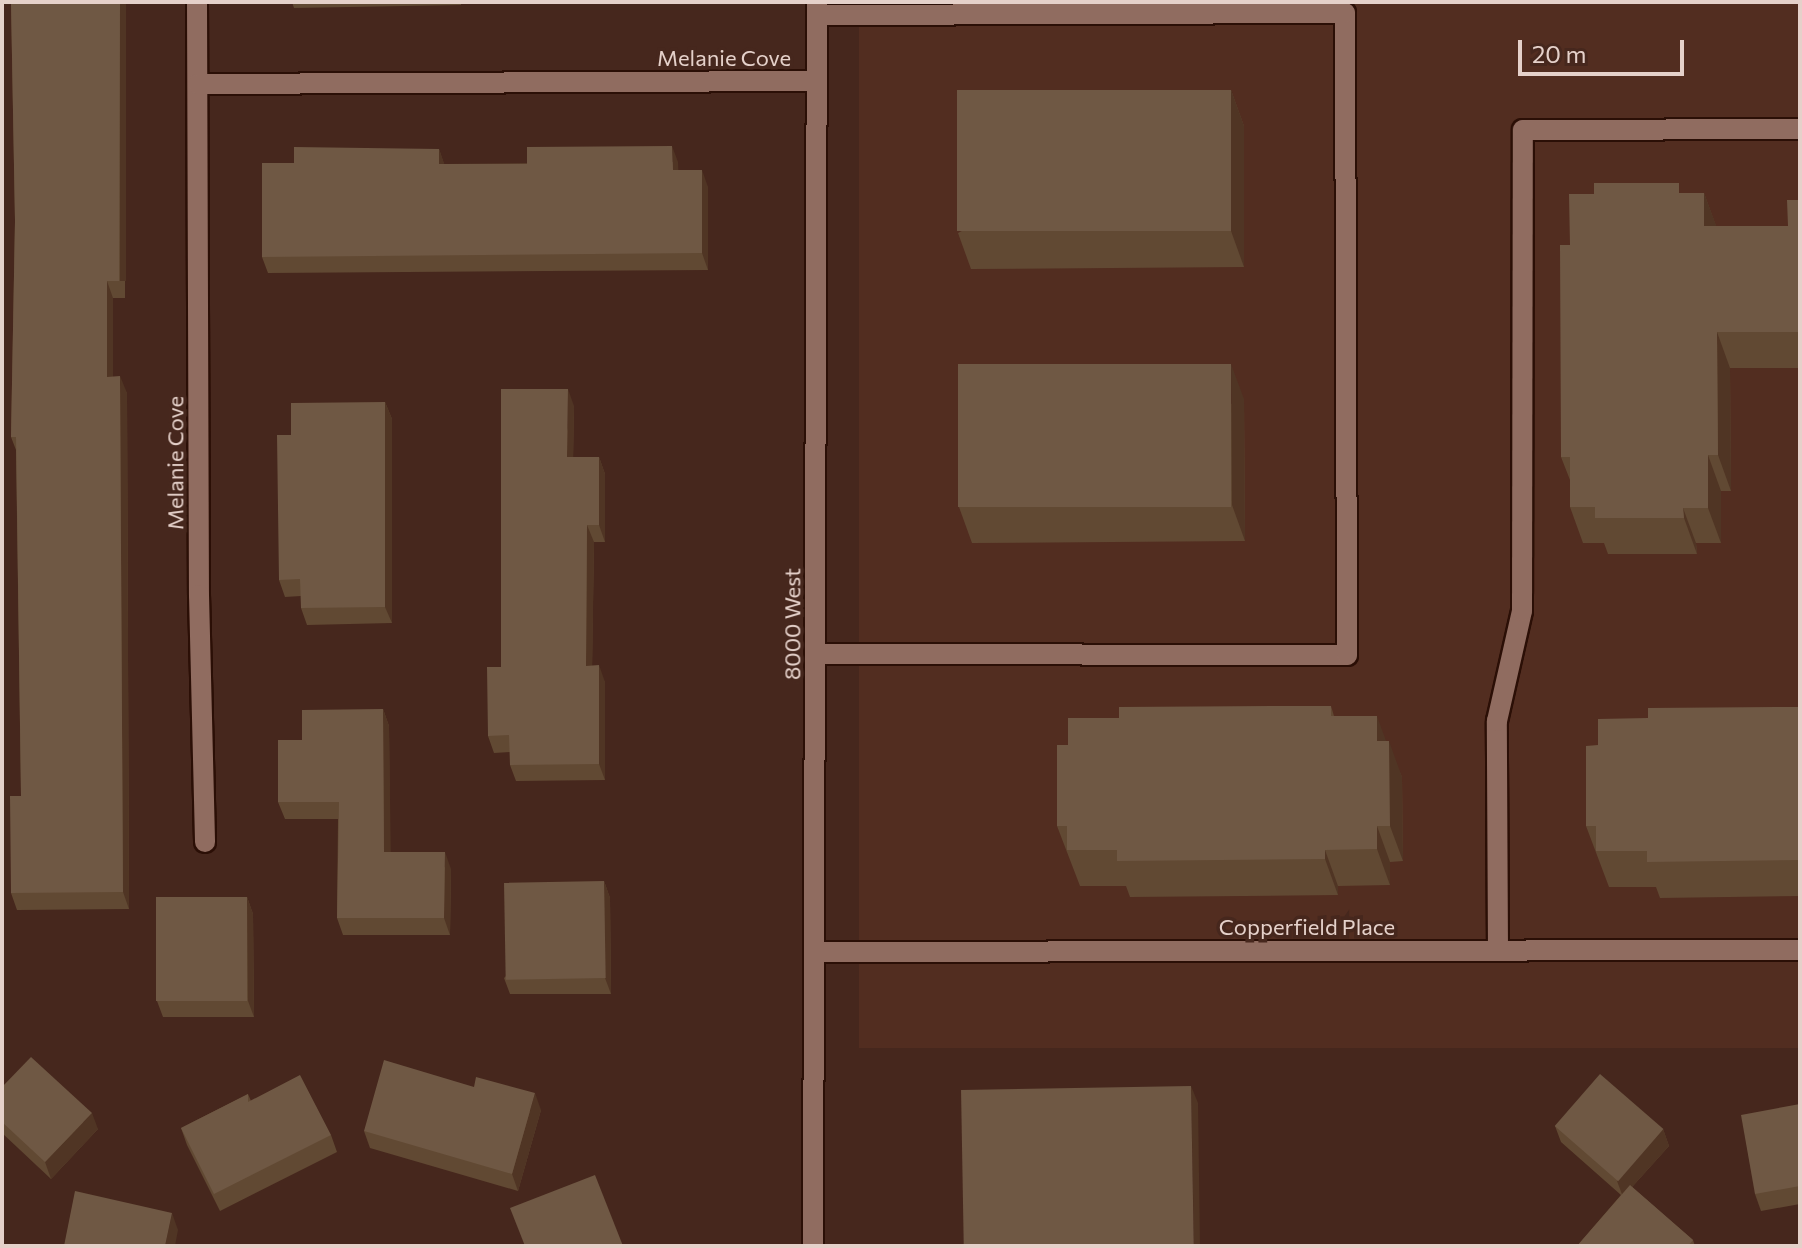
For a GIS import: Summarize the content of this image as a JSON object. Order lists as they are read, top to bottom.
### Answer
{
  "streets": {
    "street": ["Melanie Cove", "8000 West", "Copperfield Place"]
  },
  "crossings": [
    ["Melanie Cove", "8000 West"],
    ["8000 West", "Copperfield Place"]
  ],
  "scale_bar": "20 m"
}
